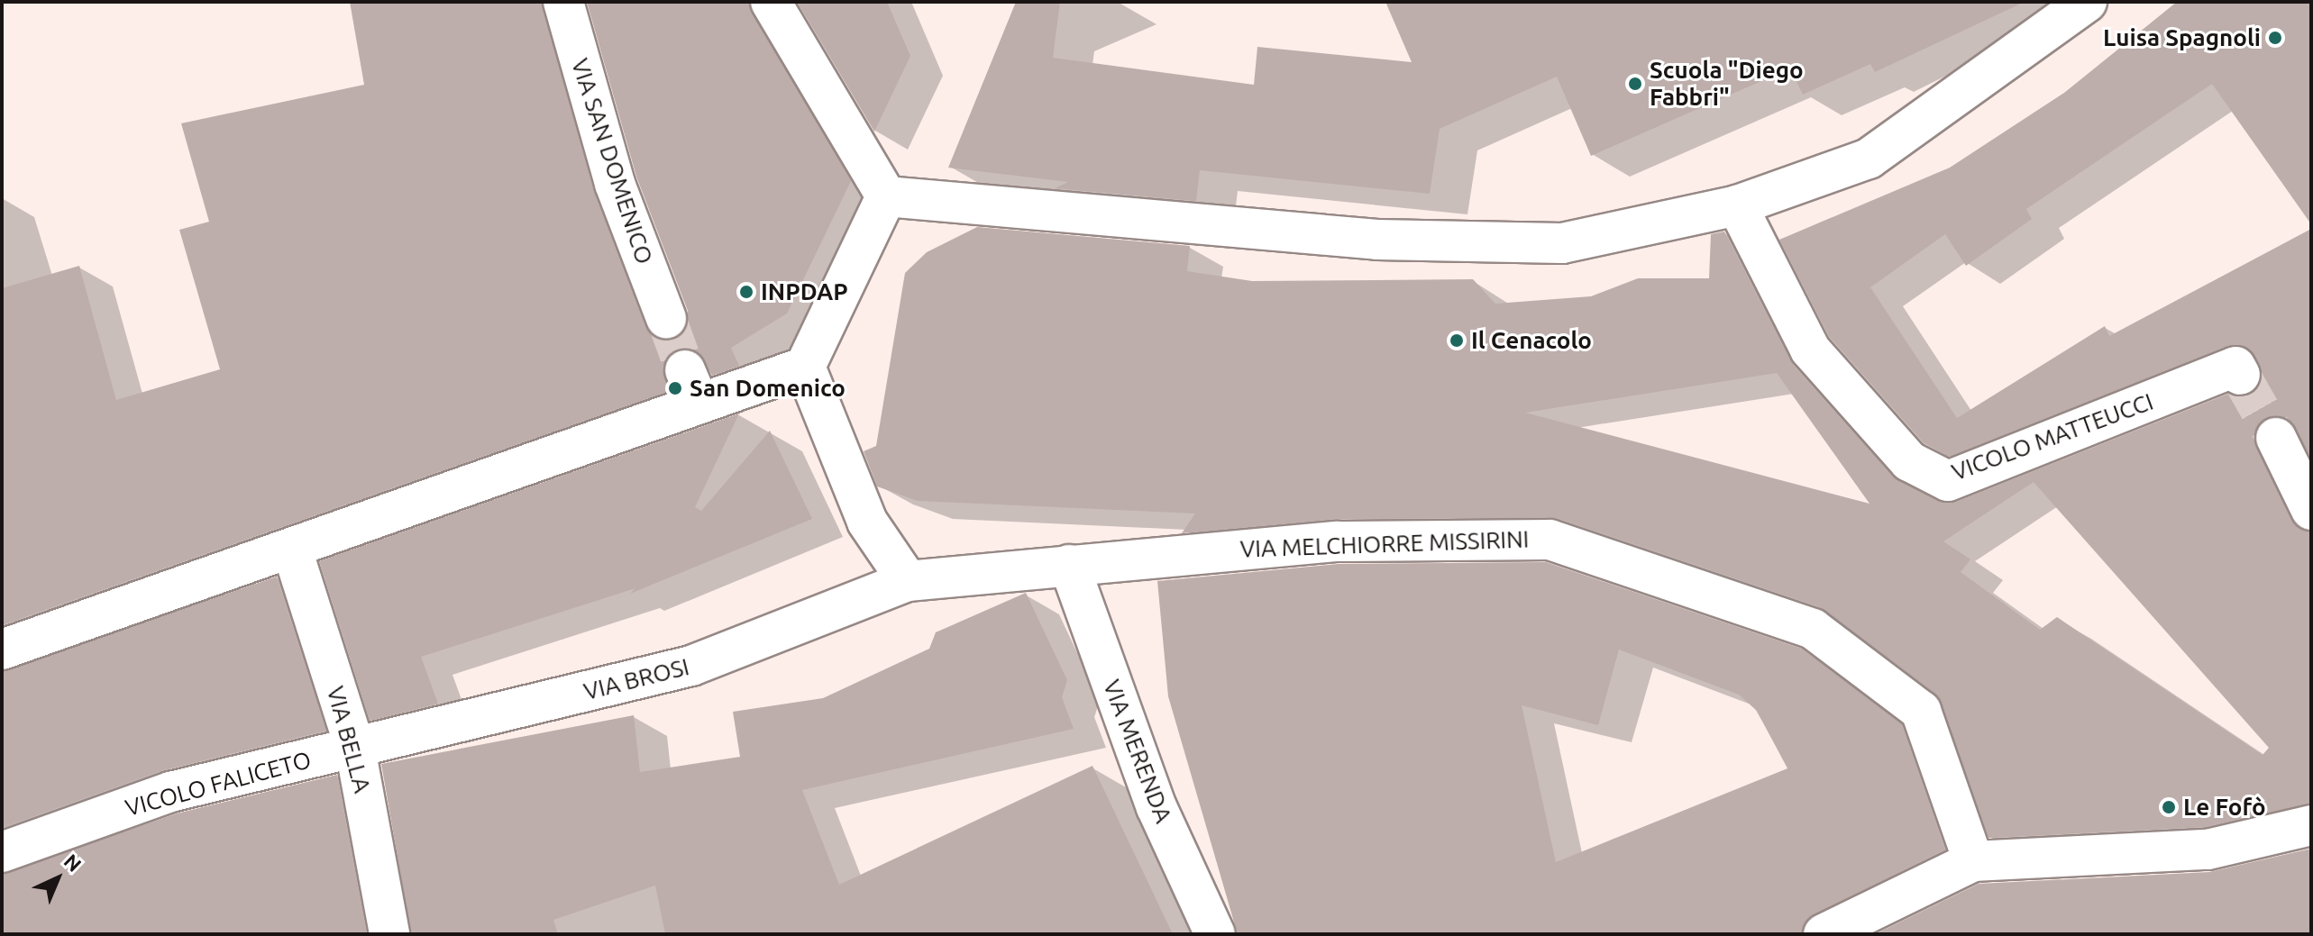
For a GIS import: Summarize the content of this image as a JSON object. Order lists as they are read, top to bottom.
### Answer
{
  "streets": {
    "street": [
      "VIA SAN DOMENICO",
      "VICOLO MATTEUCCI",
      "VIA MELCHIORRE MISSIRINI",
      "VIA BROSI",
      "VIA BELLA",
      "VIA MERENDA",
      "VICOLO FALICETO"
    ]
  },
  "crossings": [
    ["VIA MELCHIORRE MISSIRINI", "VIA BROSI"],
    ["VIA MELCHIORRE MISSIRINI", "VIA MERENDA"],
    ["VIA BROSI", "VIA BELLA"],
    ["VIA BROSI", "VICOLO FALICETO"],
    ["VIA BELLA", "VICOLO FALICETO"]
  ],
  "places": [
    "Luisa Spagnoli",
    "Scuola \"Diego Fabbri\"",
    "INPDAP",
    "Il Cenacolo",
    "San Domenico",
    "Le Fofò"
  ],
  "north": "top right"
}
